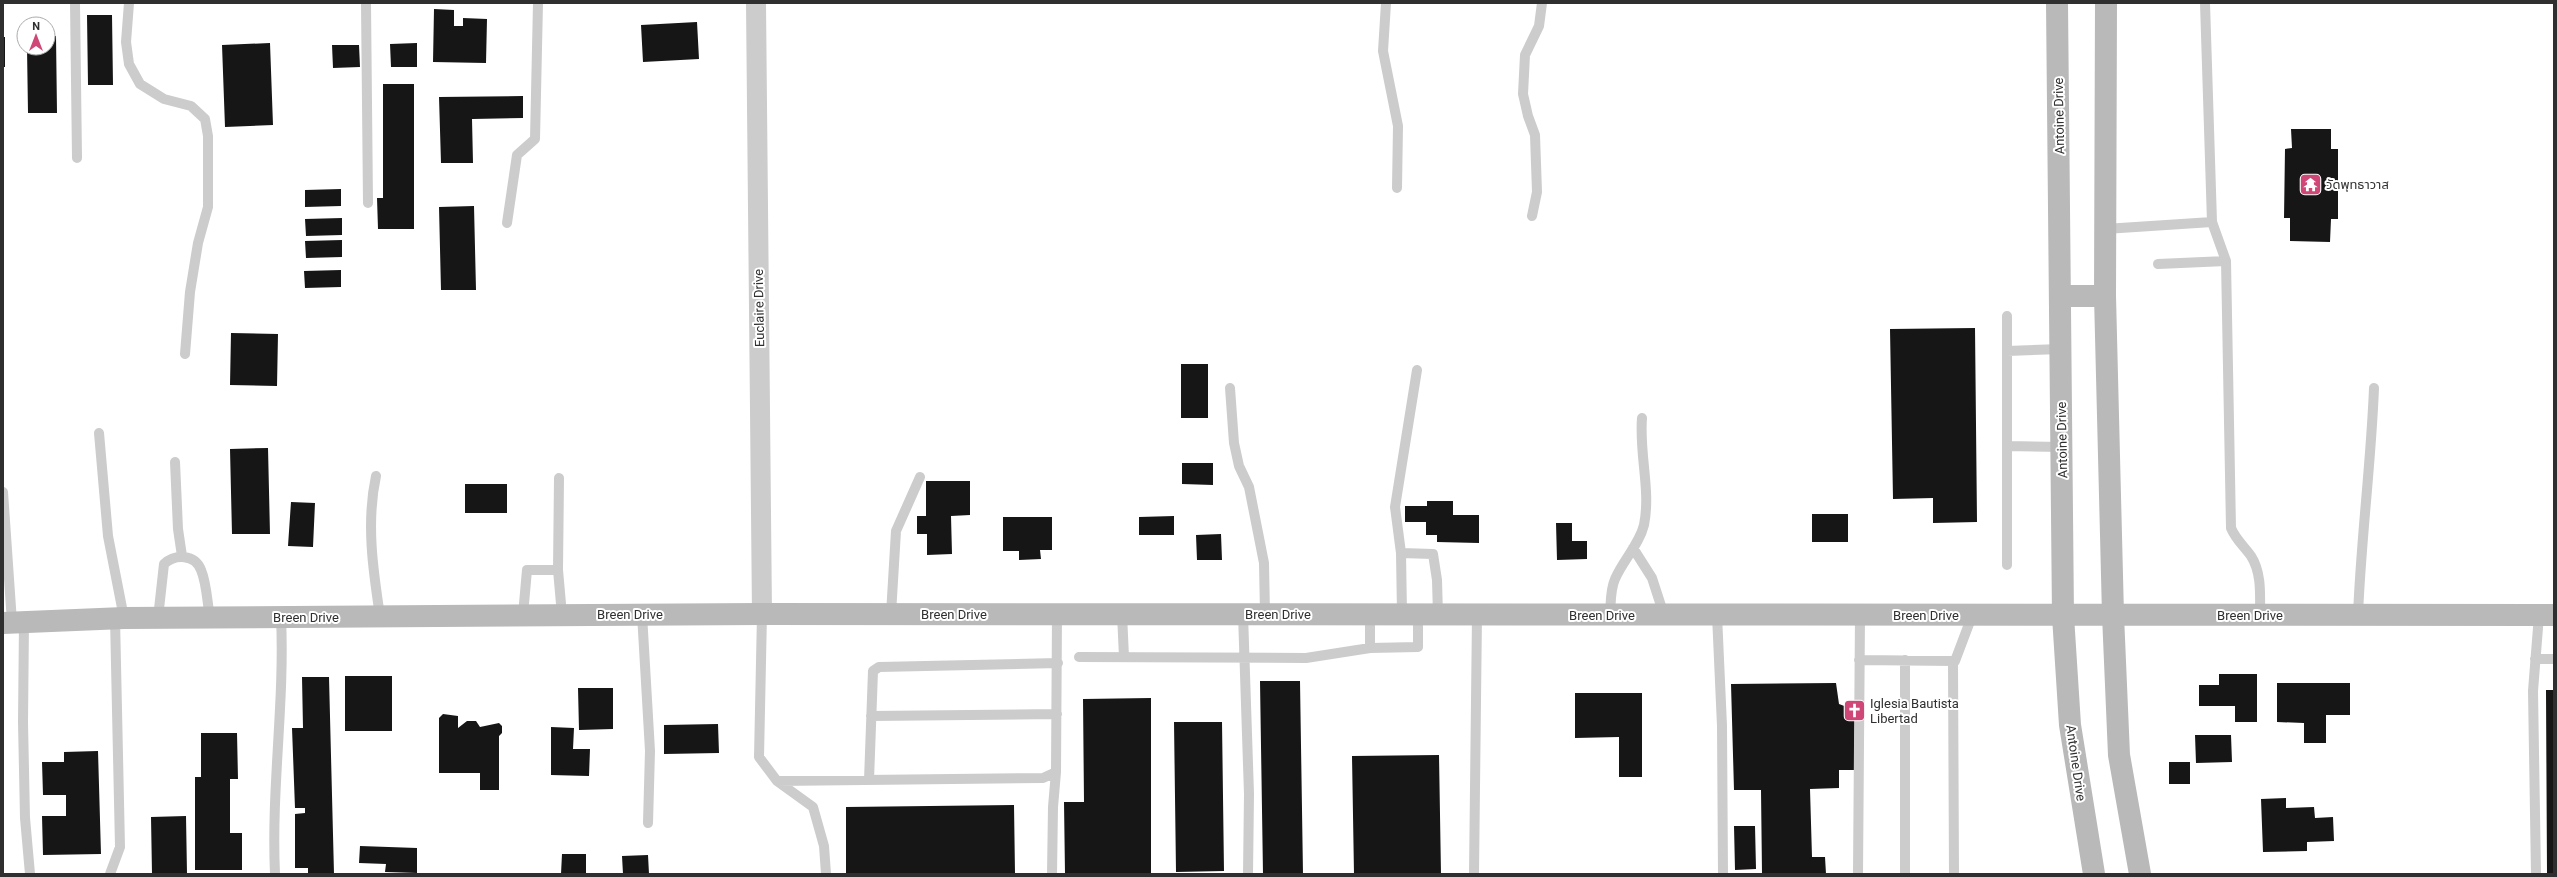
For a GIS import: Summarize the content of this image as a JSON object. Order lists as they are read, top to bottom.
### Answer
{
  "streets": {
    "street": ["Antoine Drive", "Euclaire Drive", "Breen Drive"]
  },
  "crossings": [
    ["Antoine Drive", "Breen Drive"],
    ["Euclaire Drive", "Breen Drive"]
  ],
  "places": {
    "temple": ["วัดพุทธาวาส"],
    "church": ["Iglesia Bautista Libertad"]
  },
  "north": "top"
}
